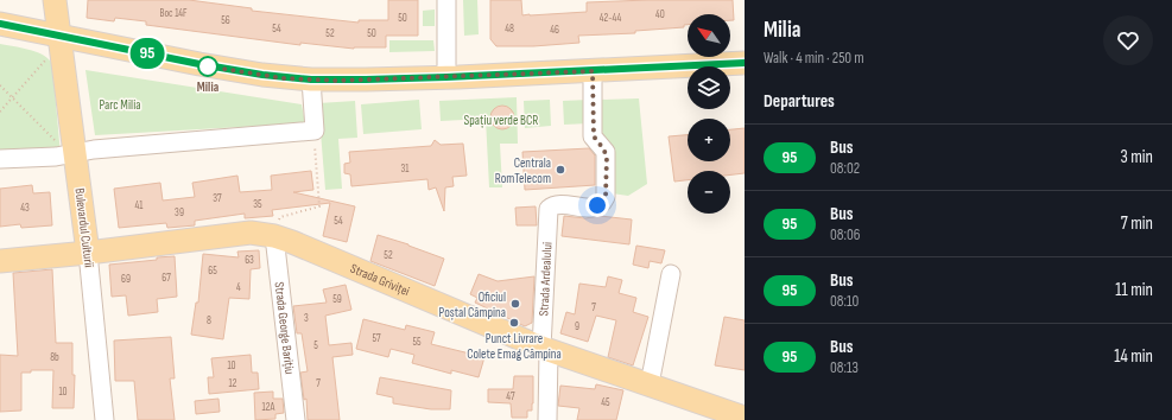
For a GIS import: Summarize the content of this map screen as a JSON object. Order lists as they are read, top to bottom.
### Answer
{
  "streets": {
    "main road": ["Bulevardul Culturii", "Strada Griviței"],
    "street": ["Strada Ardealului", "Strada George Barițiu"]
  },
  "crossings": [
    ["Bulevardul Culturii", "Strada Griviței"],
    ["Strada Ardealului", "Strada Griviței"],
    ["Strada Griviței", "Strada George Barițiu"]
  ],
  "parks": ["Parc Milia", "Spațiu verde BCR"],
  "places": [
    "Milia",
    "Centrala RomTelecom",
    "Oficiul Poștal Câmpina",
    "Punct Livrare Colete Emag Câmpina"
  ],
  "lines": ["bus line 95"],
  "house_numbers": [
    "Boc 14F",
    "40",
    "50",
    "42-44",
    "56",
    "54",
    "48",
    "46",
    "52",
    "50",
    "31",
    "37",
    "35",
    "41",
    "43",
    "39",
    "54",
    "52",
    "63",
    "65",
    "67",
    "69",
    "4",
    "59",
    "7",
    "3",
    "8",
    "9",
    "57",
    "55",
    "5",
    "8b",
    "10",
    "12",
    "7",
    "10",
    "47",
    "45",
    "12A"
  ],
  "north": "top left",
  "page": {
    "on_map": "95",
    "heading": [
      ["Milia", "Walk · 4 min · 250 m"],
      "Departures"
    ],
    "map_buttons": ["+", "−"],
    "list": [
      {
        "mark": "95",
        "name": "Bus",
        "note": "08:02",
        "value": "3 min"
      },
      {
        "mark": "95",
        "name": "Bus",
        "note": "08:06",
        "value": "7 min"
      },
      {
        "mark": "95",
        "name": "Bus",
        "note": "08:10",
        "value": "11 min"
      },
      {
        "mark": "95",
        "name": "Bus",
        "note": "08:13",
        "value": "14 min"
      }
    ]
  }
}
